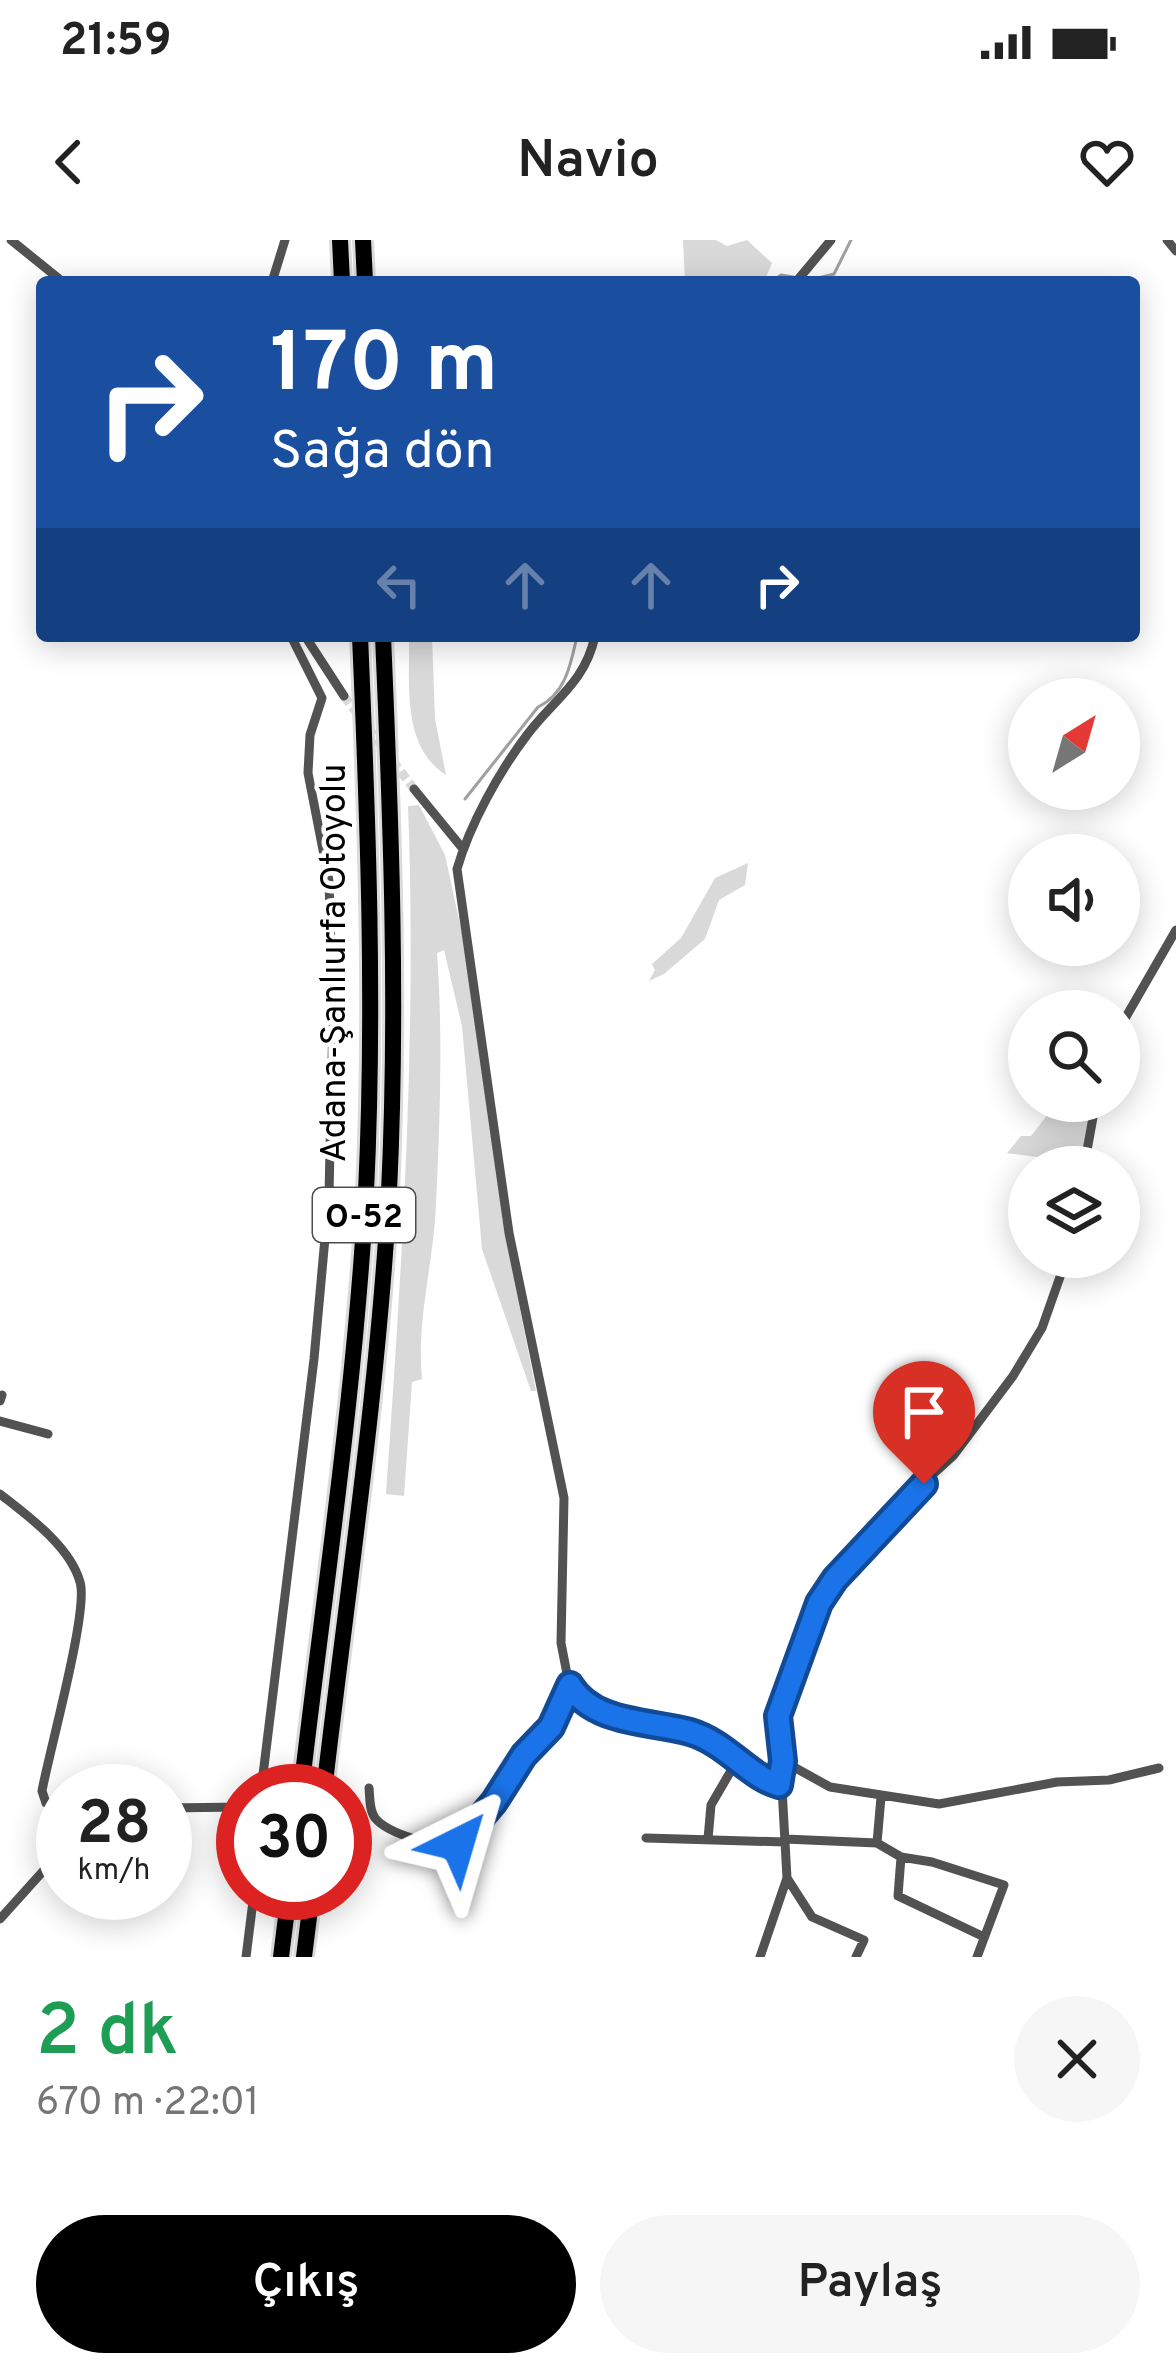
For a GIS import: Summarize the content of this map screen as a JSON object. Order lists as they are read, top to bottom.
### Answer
{
  "streets": {
    "highway": ["Adana-Şanlıurfa Otoyolu", "O-52"]
  },
  "north": "top right",
  "page": {
    "status": "21:59",
    "header": "Navio",
    "turn": ["170 m", "Sağa dön"],
    "speed": "28 km/h",
    "limit": "30",
    "heading": ["2 dk", "670 m · 22:01"],
    "buttons": ["Çıkış", "Paylaş"]
  }
}
